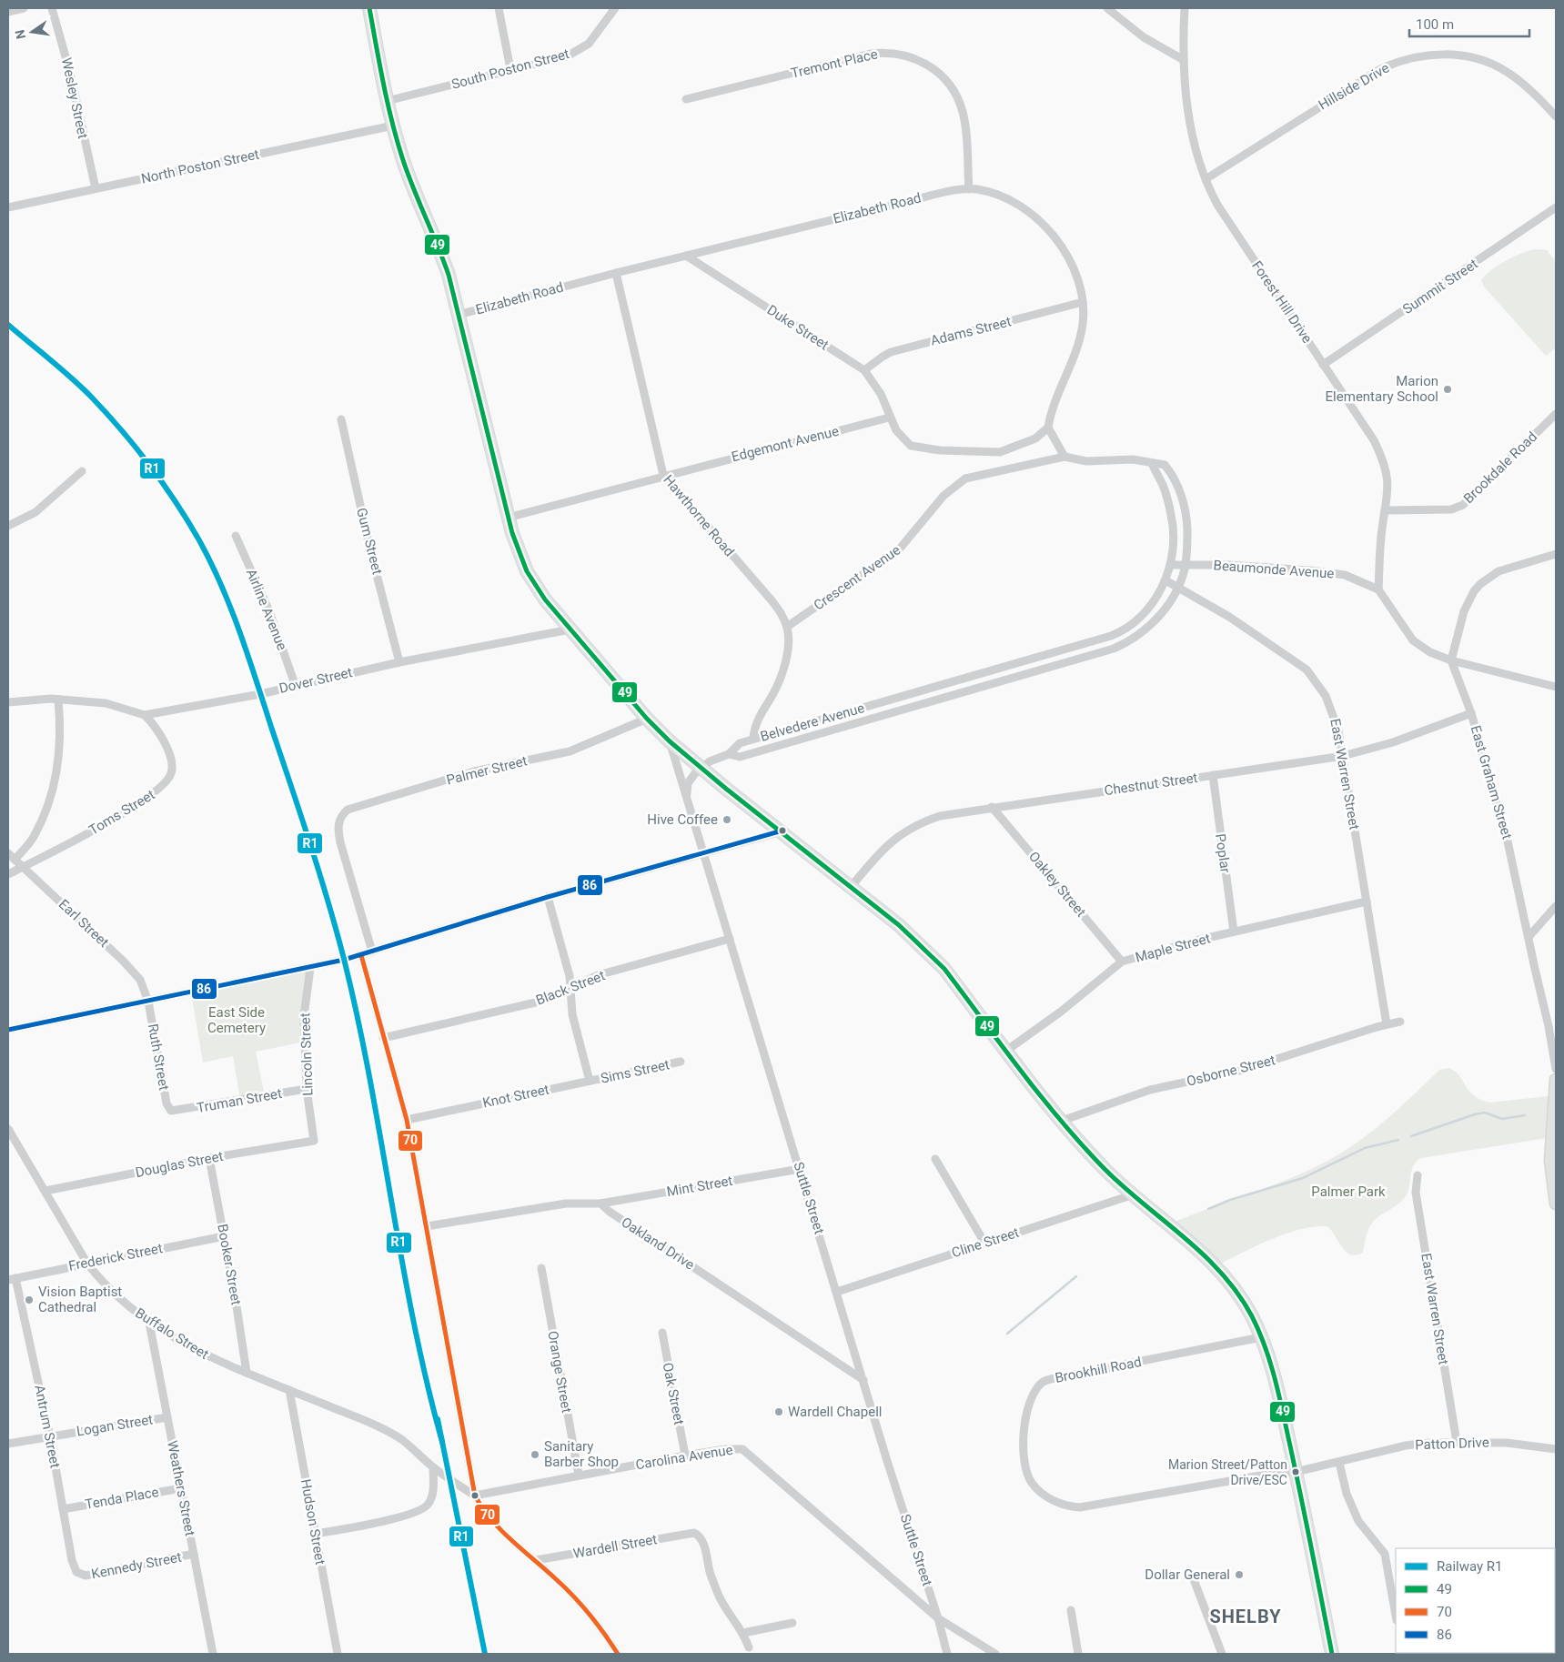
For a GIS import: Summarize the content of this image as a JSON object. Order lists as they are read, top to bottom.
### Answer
{
  "streets": {
    "street": [
      "Tremont Place",
      "South Poston Street",
      "Hillside Drive",
      "Wesley Street",
      "North Poston Street",
      "Elizabeth Road",
      "Summit Street",
      "Forest Hill Drive",
      "Duke Street",
      "Adams Street",
      "Edgemont Avenue",
      "Brookdale Road",
      "Hawthorne Road",
      "Gum Street",
      "Beaumonde Avenue",
      "Crescent Avenue",
      "Airline Avenue",
      "Dover Street",
      "Belvedere Avenue",
      "Palmer Street",
      "East Warren Street",
      "East Graham Street",
      "Chestnut Street",
      "Toms Street",
      "Poplar",
      "Oakley Street",
      "Earl Street",
      "Maple Street",
      "Black Street",
      "Lincoln Street",
      "Ruth Street",
      "Osborne Street",
      "Sims Street",
      "Knot Street",
      "Truman Street",
      "Douglas Street",
      "Mint Street",
      "Suttle Street",
      "Cline Street",
      "Oakland Drive",
      "Frederick Street",
      "Booker Street",
      "Buffalo Street",
      "Brookhill Road",
      "Orange Street",
      "Oak Street",
      "Logan Street",
      "Antrum Street",
      "Patton Drive",
      "Carolina Avenue",
      "Weathers Street",
      "Tenda Place",
      "Hudson Street",
      "Wardell Street",
      "Kennedy Street"
    ]
  },
  "crossings": [
    ["Tremont Place", "Elizabeth Road"],
    ["Hillside Drive", "Forest Hill Drive"],
    ["Wesley Street", "North Poston Street"],
    ["Elizabeth Road", "Duke Street"],
    ["Elizabeth Road", "Adams Street"],
    ["Elizabeth Road", "Hawthorne Road"],
    ["Summit Street", "Forest Hill Drive"],
    ["Forest Hill Drive", "Brookdale Road"],
    ["Forest Hill Drive", "Beaumonde Avenue"],
    ["Duke Street", "Adams Street"],
    ["Duke Street", "Edgemont Avenue"],
    ["Edgemont Avenue", "Hawthorne Road"],
    ["Hawthorne Road", "Crescent Avenue"],
    ["Hawthorne Road", "Belvedere Avenue"],
    ["Gum Street", "Dover Street"],
    ["Beaumonde Avenue", "Belvedere Avenue"],
    ["Crescent Avenue", "Belvedere Avenue"],
    ["Airline Avenue", "Dover Street"],
    ["Dover Street", "Toms Street"],
    ["Belvedere Avenue", "East Warren Street"],
    ["East Warren Street", "Chestnut Street"],
    ["East Warren Street", "Maple Street"],
    ["East Warren Street", "Osborne Street"],
    ["East Warren Street", "Patton Drive"],
    ["East Graham Street", "Chestnut Street"],
    ["Chestnut Street", "Poplar"],
    ["Chestnut Street", "Oakley Street"],
    ["Toms Street", "Earl Street"],
    ["Poplar", "Maple Street"],
    ["Oakley Street", "Maple Street"],
    ["Earl Street", "Ruth Street"],
    ["Black Street", "Suttle Street"],
    ["Lincoln Street", "Truman Street"],
    ["Lincoln Street", "Douglas Street"],
    ["Ruth Street", "Truman Street"],
    ["Sims Street", "Knot Street"],
    ["Douglas Street", "Booker Street"],
    ["Douglas Street", "Buffalo Street"],
    ["Mint Street", "Suttle Street"],
    ["Mint Street", "Oakland Drive"],
    ["Suttle Street", "Cline Street"],
    ["Suttle Street", "Oakland Drive"],
    ["Suttle Street", "Carolina Avenue"],
    ["Frederick Street", "Booker Street"],
    ["Frederick Street", "Buffalo Street"],
    ["Frederick Street", "Antrum Street"],
    ["Booker Street", "Buffalo Street"],
    ["Buffalo Street", "Weathers Street"],
    ["Buffalo Street", "Hudson Street"],
    ["Brookhill Road", "Patton Drive"],
    ["Orange Street", "Carolina Avenue"],
    ["Oak Street", "Carolina Avenue"],
    ["Logan Street", "Antrum Street"],
    ["Logan Street", "Weathers Street"],
    ["Antrum Street", "Tenda Place"],
    ["Antrum Street", "Kennedy Street"],
    ["Weathers Street", "Tenda Place"],
    ["Weathers Street", "Kennedy Street"]
  ],
  "districts": ["SHELBY"],
  "parks": ["East Side Cemetery", "Palmer Park"],
  "places": [
    "Marion Elementary School",
    "Hive Coffee",
    "Vision Baptist Cathedral",
    "Wardell Chapell",
    "Sanitary Barber Shop",
    "Marion Street/Patton Drive/ESC",
    "Dollar General"
  ],
  "lines": [
    "transit line 49",
    "rail line R1",
    "transit line 86",
    "transit line 70"
  ],
  "legend": [
    "Railway R1",
    "49",
    "70",
    "86"
  ],
  "scale_bar": "100 m",
  "north": "left"
}
